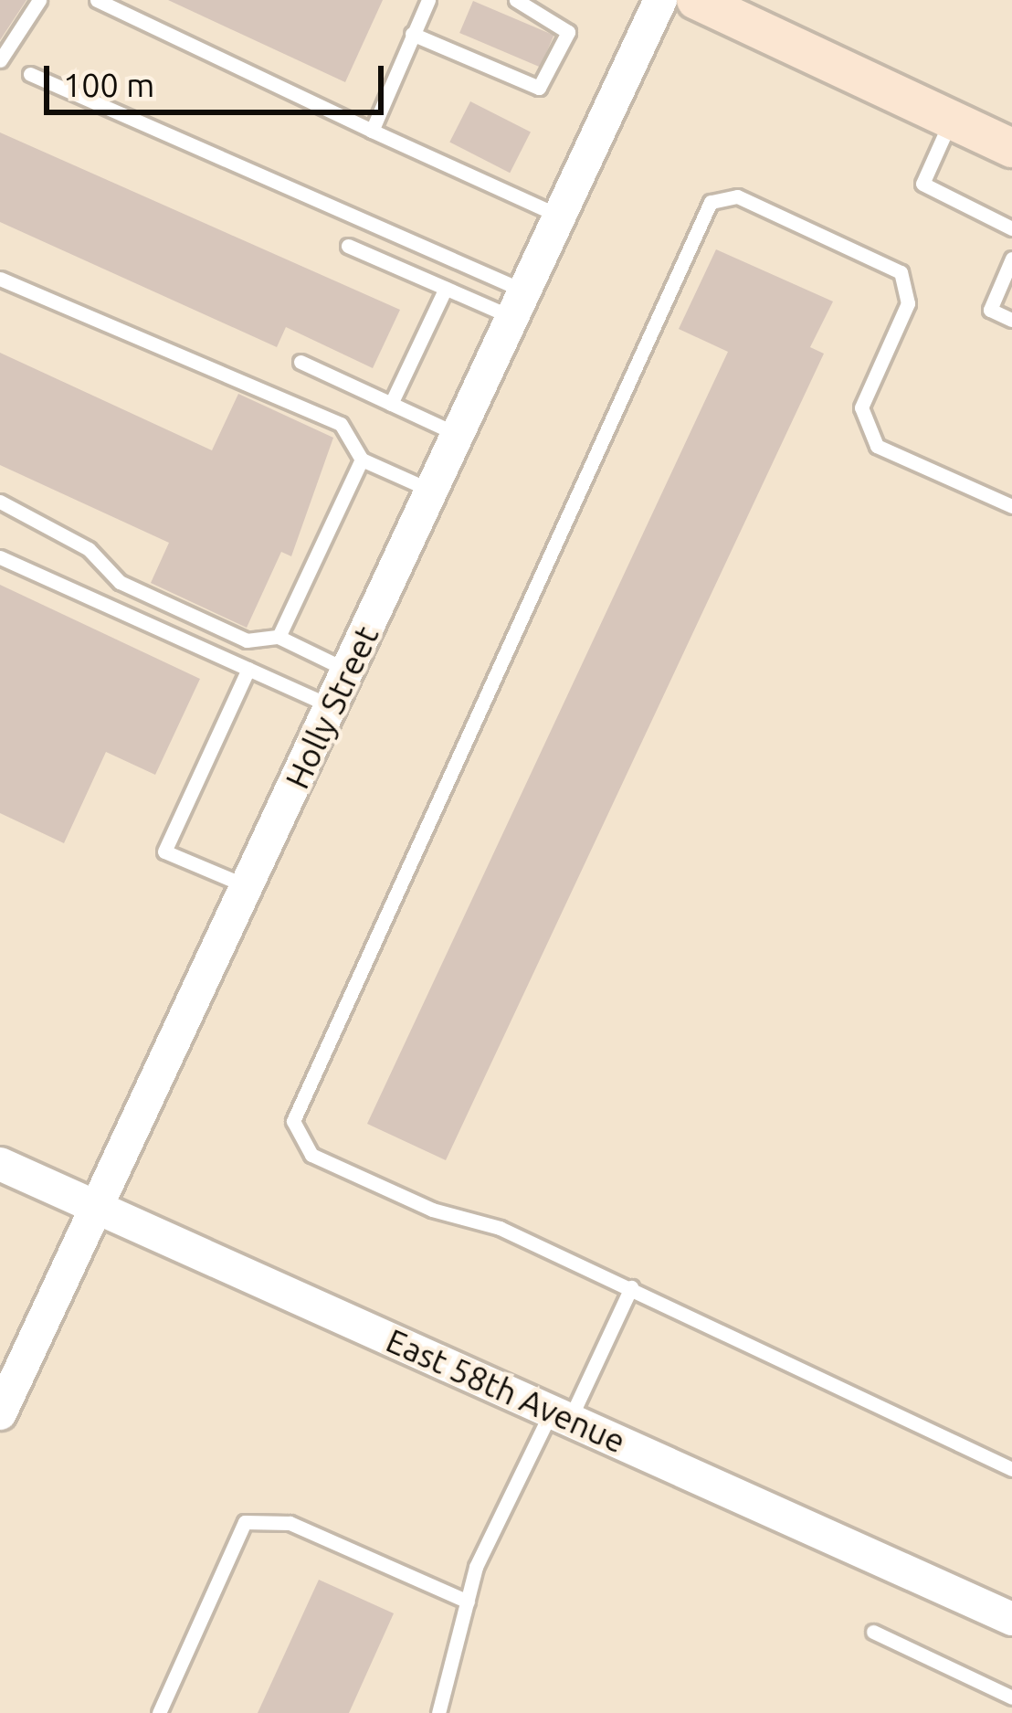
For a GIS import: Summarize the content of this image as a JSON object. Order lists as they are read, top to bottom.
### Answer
{
  "streets": {
    "street": ["Holly Street", "East 58th Avenue"]
  },
  "crossings": [
    ["Holly Street", "East 58th Avenue"]
  ],
  "scale_bar": "100 m"
}
